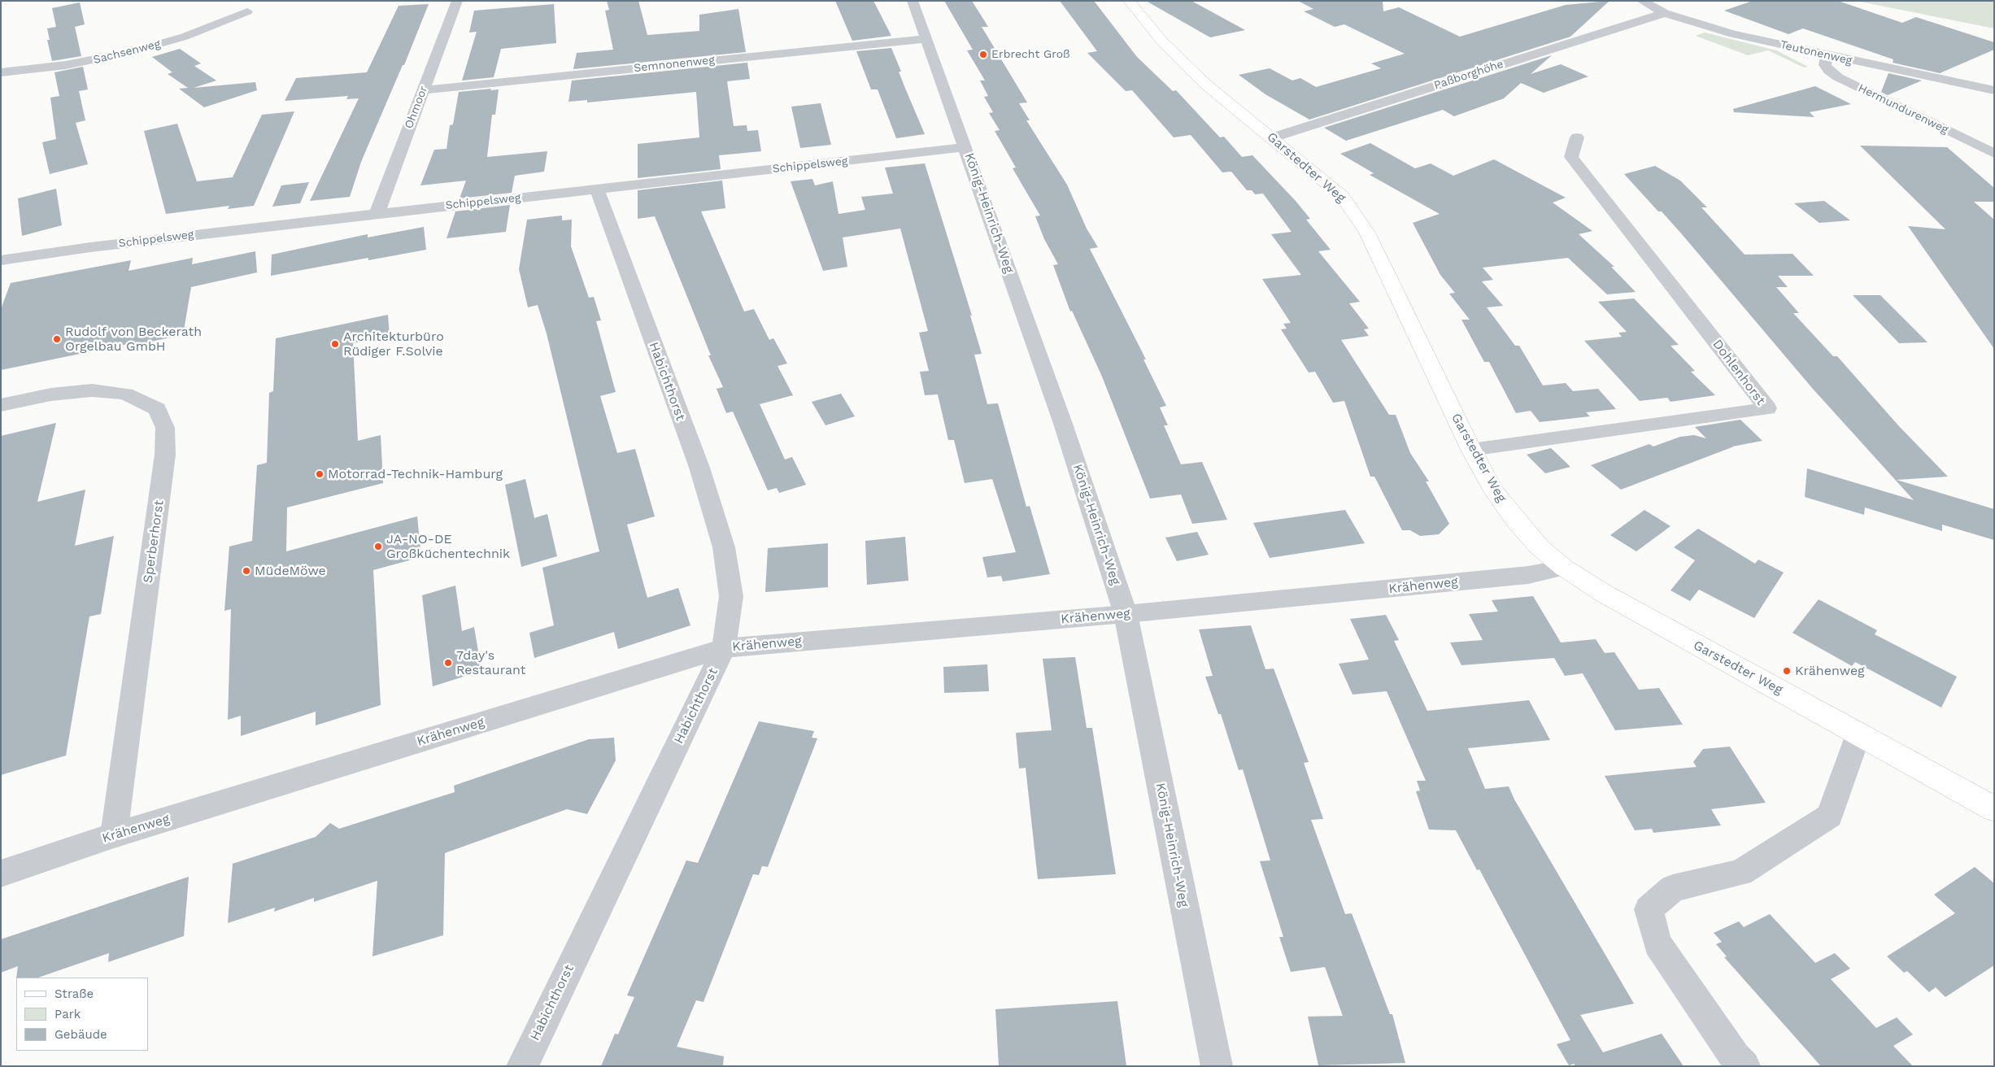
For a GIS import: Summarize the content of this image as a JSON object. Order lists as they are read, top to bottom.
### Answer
{
  "streets": {
    "main road": ["Garstedter Weg"],
    "street": [
      "Sachsenweg",
      "Teutonenweg",
      "Semnonenweg",
      "Paßborghöhe",
      "Ohmoor",
      "Hermundurenweg",
      "Schippelsweg",
      "König-Heinrich-Weg",
      "Dohlenhorst",
      "Habichthorst",
      "Sperberhorst",
      "Krähenweg"
    ]
  },
  "crossings": [
    ["Teutonenweg", "Paßborghöhe"],
    ["Teutonenweg", "Hermundurenweg"],
    ["Semnonenweg", "Ohmoor"],
    ["Semnonenweg", "König-Heinrich-Weg"],
    ["Paßborghöhe", "Garstedter Weg"],
    ["Ohmoor", "Schippelsweg"],
    ["Schippelsweg", "König-Heinrich-Weg"],
    ["Schippelsweg", "Habichthorst"],
    ["Garstedter Weg", "Dohlenhorst"],
    ["Garstedter Weg", "Krähenweg"],
    ["König-Heinrich-Weg", "Krähenweg"],
    ["Habichthorst", "Krähenweg"],
    ["Sperberhorst", "Krähenweg"]
  ],
  "places": [
    "Erbrecht Groß",
    "Rudolf von Beckerath Orgelbau GmbH",
    "Architekturbüro Rüdiger F.Solvie",
    "Motorrad-Technik-Hamburg",
    "JA-NO-DE Großküchentechnik",
    "MüdeMöwe",
    "7day's Restaurant",
    "Krähenweg"
  ],
  "legend": ["Straße", "Park", "Gebäude"]
}
